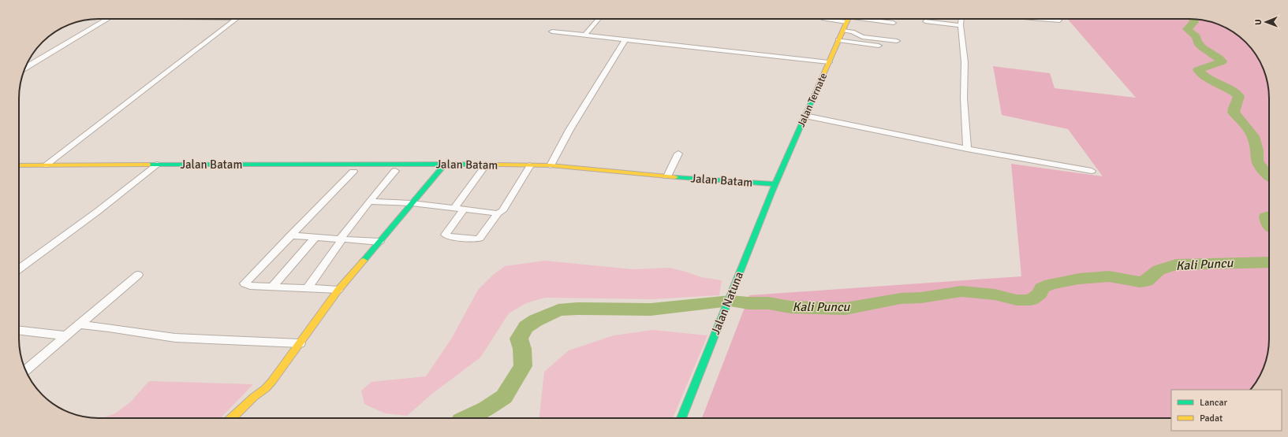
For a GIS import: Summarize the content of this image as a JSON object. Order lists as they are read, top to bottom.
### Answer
{
  "streets": {
    "street": ["Jalan Ternate", "Jalan Batam", "Jalan Natuna"]
  },
  "crossings": [
    ["Jalan Ternate", "Jalan Batam"],
    ["Jalan Ternate", "Jalan Natuna"],
    ["Jalan Batam", "Jalan Natuna"]
  ],
  "water": ["Kali Puncu"],
  "legend": ["Lancar", "Padat"],
  "north": "left"
}
